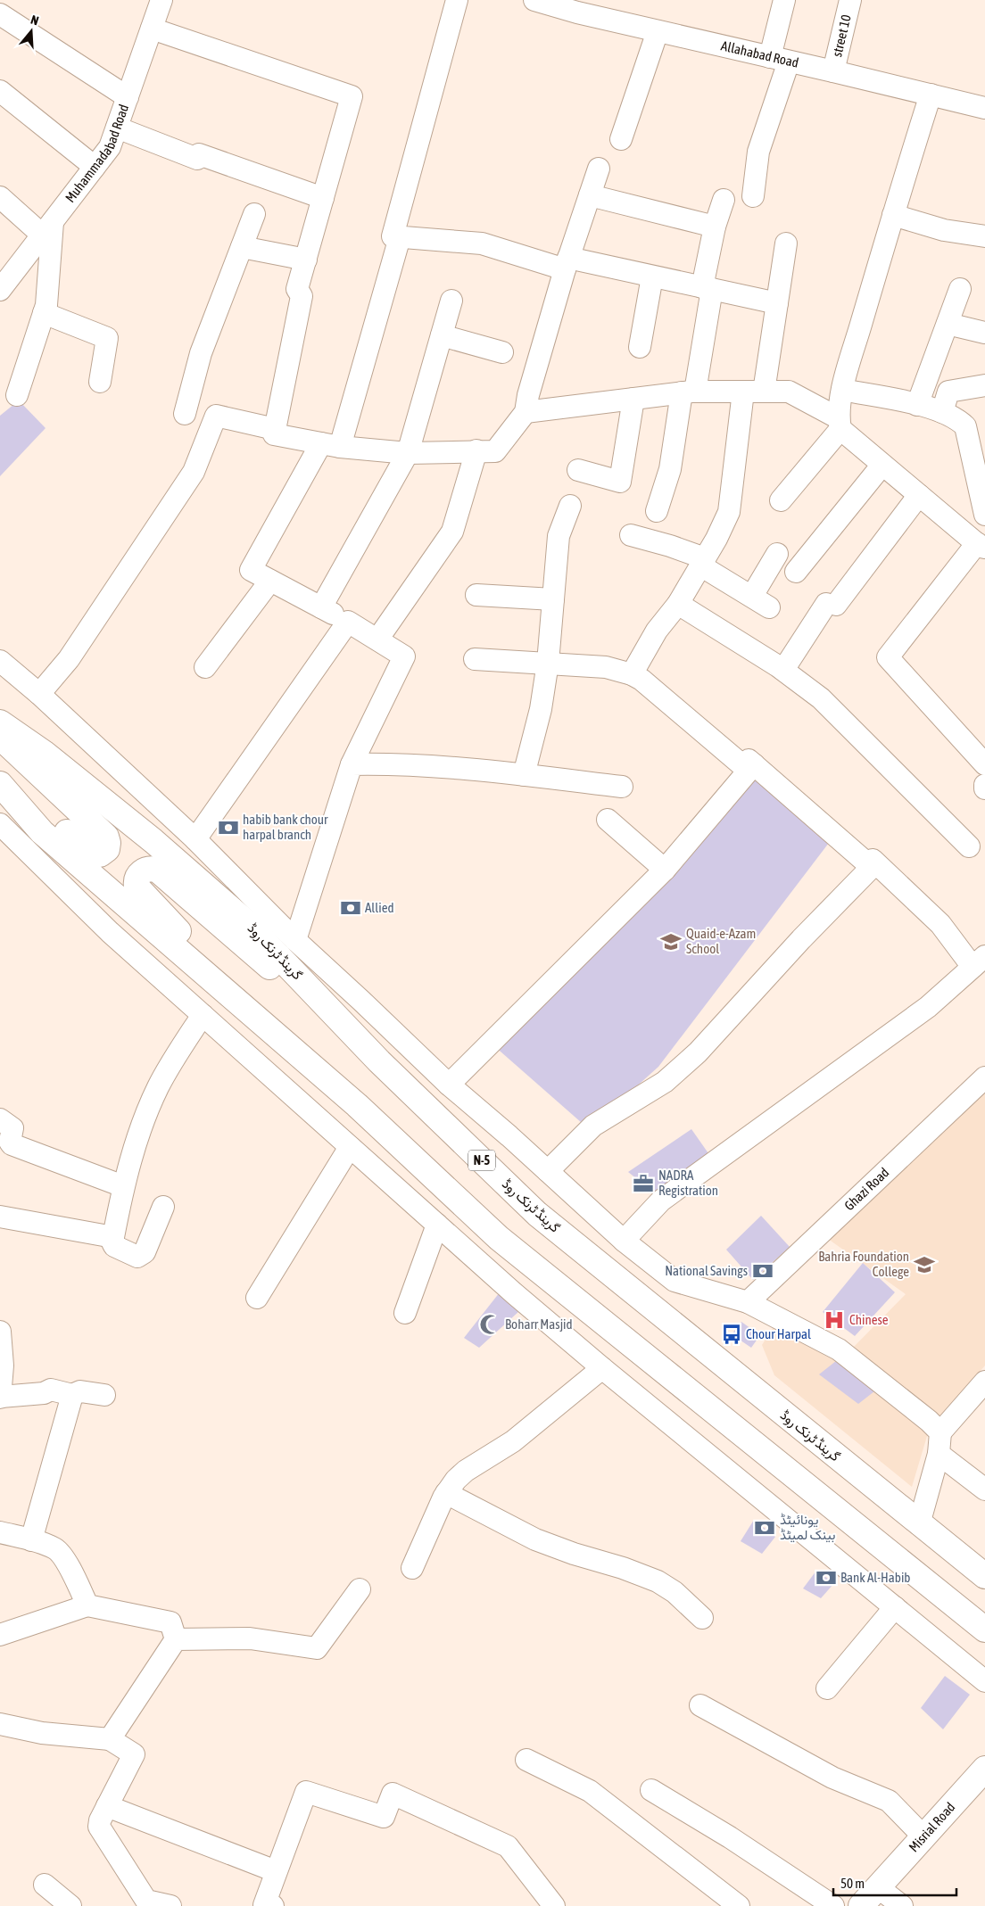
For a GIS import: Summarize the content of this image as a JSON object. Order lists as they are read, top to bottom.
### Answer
{
  "streets": {
    "main road": ["گرینڈ ٹرنک روڈ", "N-5", "Misrial Road"],
    "street": [
      "street 10",
      "Allahabad Road",
      "Muhammadabad Road",
      "Ghazi Road"
    ]
  },
  "crossings": [
    ["street 10", "Allahabad Road"]
  ],
  "places": {
    "bank": [
      "habib bank chour harpal branch",
      "Allied",
      "National Savings",
      "یونائیٹڈ بینک لمیٹڈ",
      "Bank Al-Habib"
    ],
    "school or university": ["Quaid-e-Azam School", "Bahria Foundation College"],
    "office": ["NADRA Registration"],
    "hospital": ["Chinese"],
    "mosque": ["Boharr Masjid"],
    "bus stop": ["Chour Harpal"]
  },
  "scale_bar": "50 m",
  "north": "top"
}
